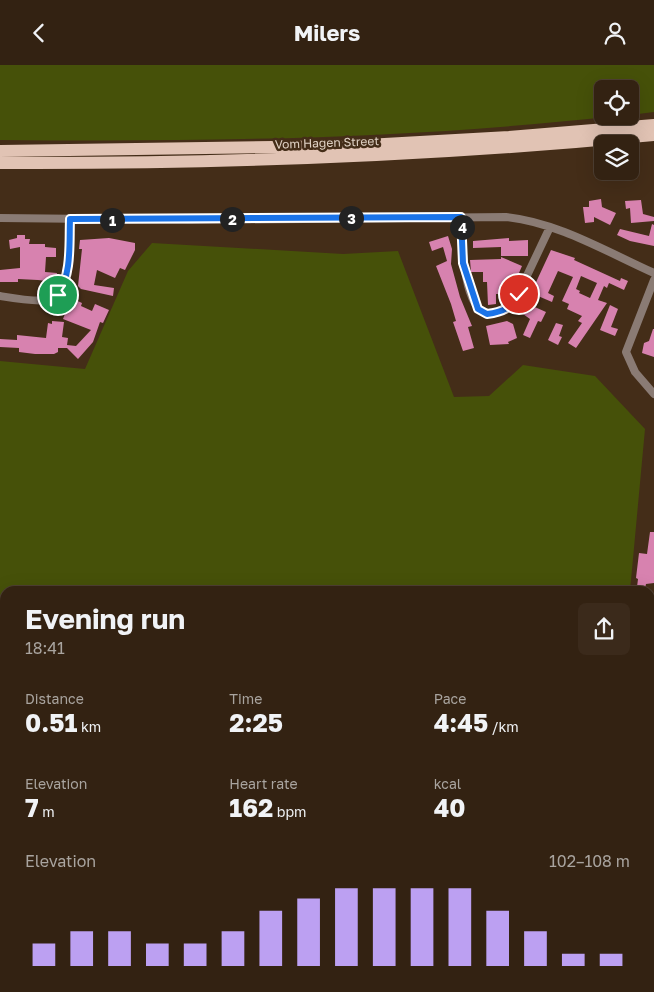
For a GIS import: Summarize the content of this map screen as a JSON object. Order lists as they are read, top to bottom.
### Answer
{
  "streets": {
    "main road": ["Vom Hagen Street"]
  },
  "page": {
    "header": "Milers",
    "pins": [
      "3",
      "2",
      "1",
      "4"
    ],
    "heading": ["Evening run", "18:41"],
    "stats": [
      ["Distance", "0.51 km"],
      ["Time", "2:25"],
      ["Pace", "4:45 /km"],
      ["Elevation", "7 m"],
      ["Heart rate", "162 bpm"],
      ["kcal", "40"]
    ],
    "chart": ["Elevation", "102–108 m"]
  }
}
